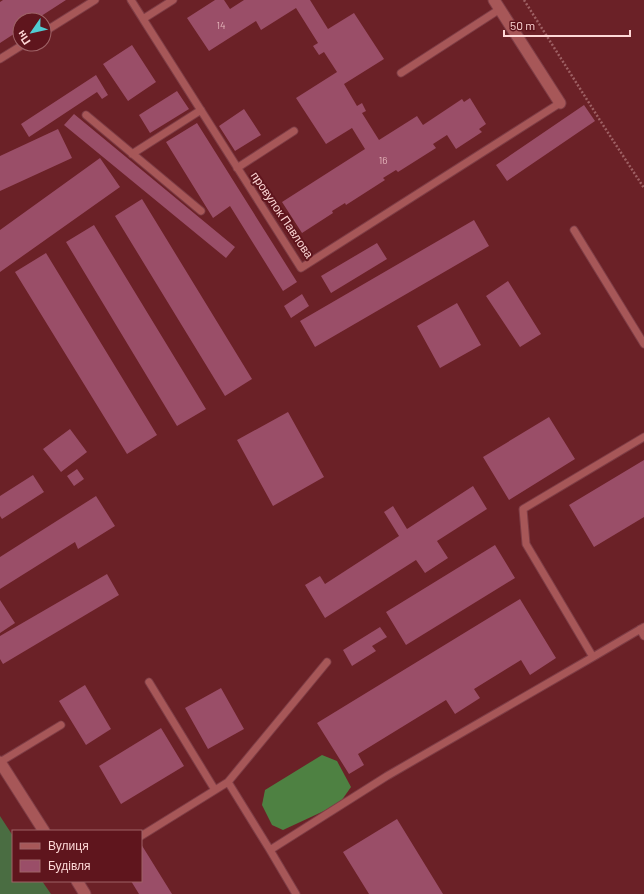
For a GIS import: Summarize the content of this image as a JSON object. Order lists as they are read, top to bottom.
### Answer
{
  "streets": {
    "lane": ["провулок Павлова"]
  },
  "house_numbers": ["14", "16"],
  "legend": ["Вулиця", "Будівля"],
  "scale_bar": "50 m",
  "north": "bottom left"
}
